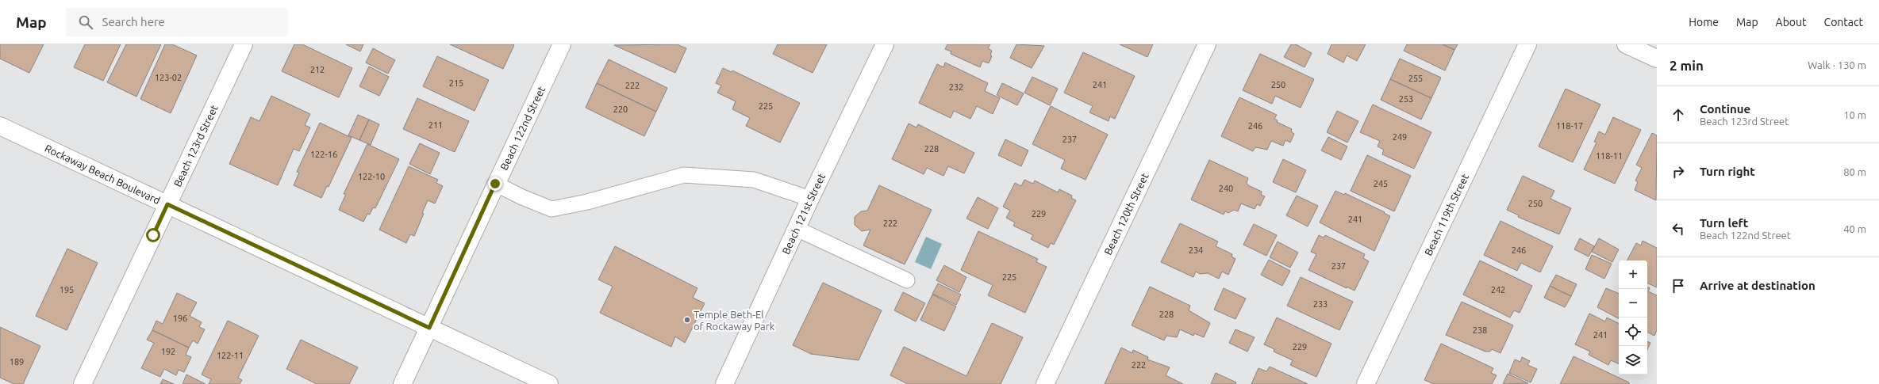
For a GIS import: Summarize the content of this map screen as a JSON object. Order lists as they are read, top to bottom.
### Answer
{
  "streets": {
    "street": [
      "Beach 122nd Street",
      "Beach 123rd Street",
      "Rockaway Beach Boulevard",
      "Beach 121st Street",
      "Beach 120th Street",
      "Beach 119th Street"
    ]
  },
  "crossings": [
    ["Beach 122nd Street", "Rockaway Beach Boulevard"],
    ["Beach 123rd Street", "Rockaway Beach Boulevard"]
  ],
  "places": ["Temple Beth-El of Rockaway Park"],
  "house_numbers": [
    "212",
    "123-02",
    "255",
    "215",
    "241",
    "250",
    "222",
    "232",
    "253",
    "225",
    "220",
    "211",
    "246",
    "118-17",
    "249",
    "237",
    "228",
    "122-16",
    "118-11",
    "122-10",
    "245",
    "240",
    "250",
    "229",
    "241",
    "222",
    "234",
    "246",
    "237",
    "225",
    "195",
    "242",
    "233",
    "228",
    "196",
    "238",
    "241",
    "229",
    "192",
    "122-11",
    "189",
    "222"
  ],
  "page": {
    "header": "Map",
    "search": "Search here",
    "nav": [
      "Home",
      "Map",
      "About",
      "Contact"
    ],
    "heading": ["2 min", "Walk · 130 m"],
    "list": [
      ["Continue", "Beach 123rd Street", "10 m"],
      ["Turn right", "80 m"],
      ["Turn left", "Beach 122nd Street", "40 m"],
      "Arrive at destination"
    ],
    "map_buttons": ["+", "−"]
  }
}
